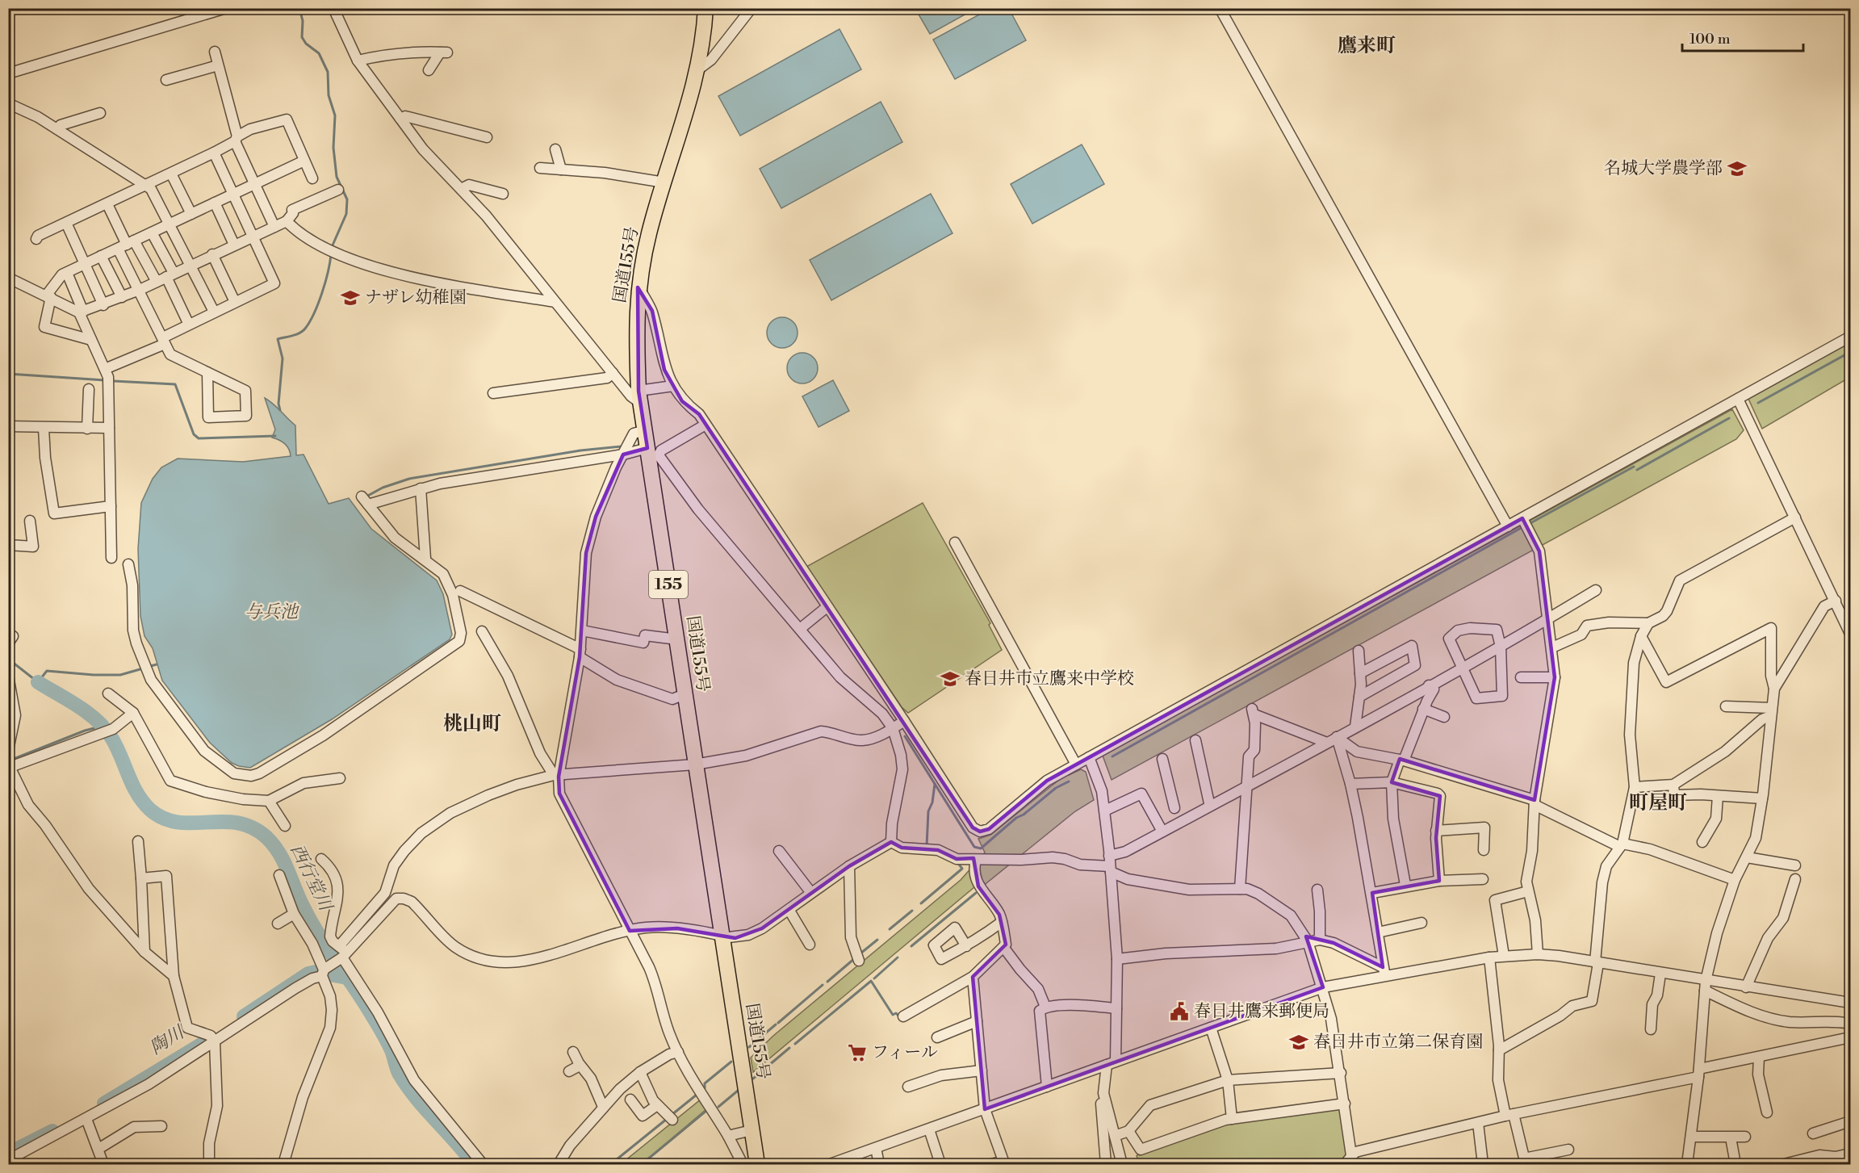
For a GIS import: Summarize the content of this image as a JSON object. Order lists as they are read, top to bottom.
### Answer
{
  "streets": {
    "highway": ["国道155号", "155"]
  },
  "districts": ["鷹来町", "桃山町", "町屋町"],
  "water": ["与兵池", "西行堂川", "陶川"],
  "places": {
    "school or university": [
      "名城大学農学部",
      "ナザレ幼稚園",
      "春日井市立鷹来中学校",
      "春日井市立第二保育園"
    ],
    "public building": ["春日井鷹来郵便局"],
    "supermarket": ["フィール"]
  },
  "scale_bar": "100 m"
}
